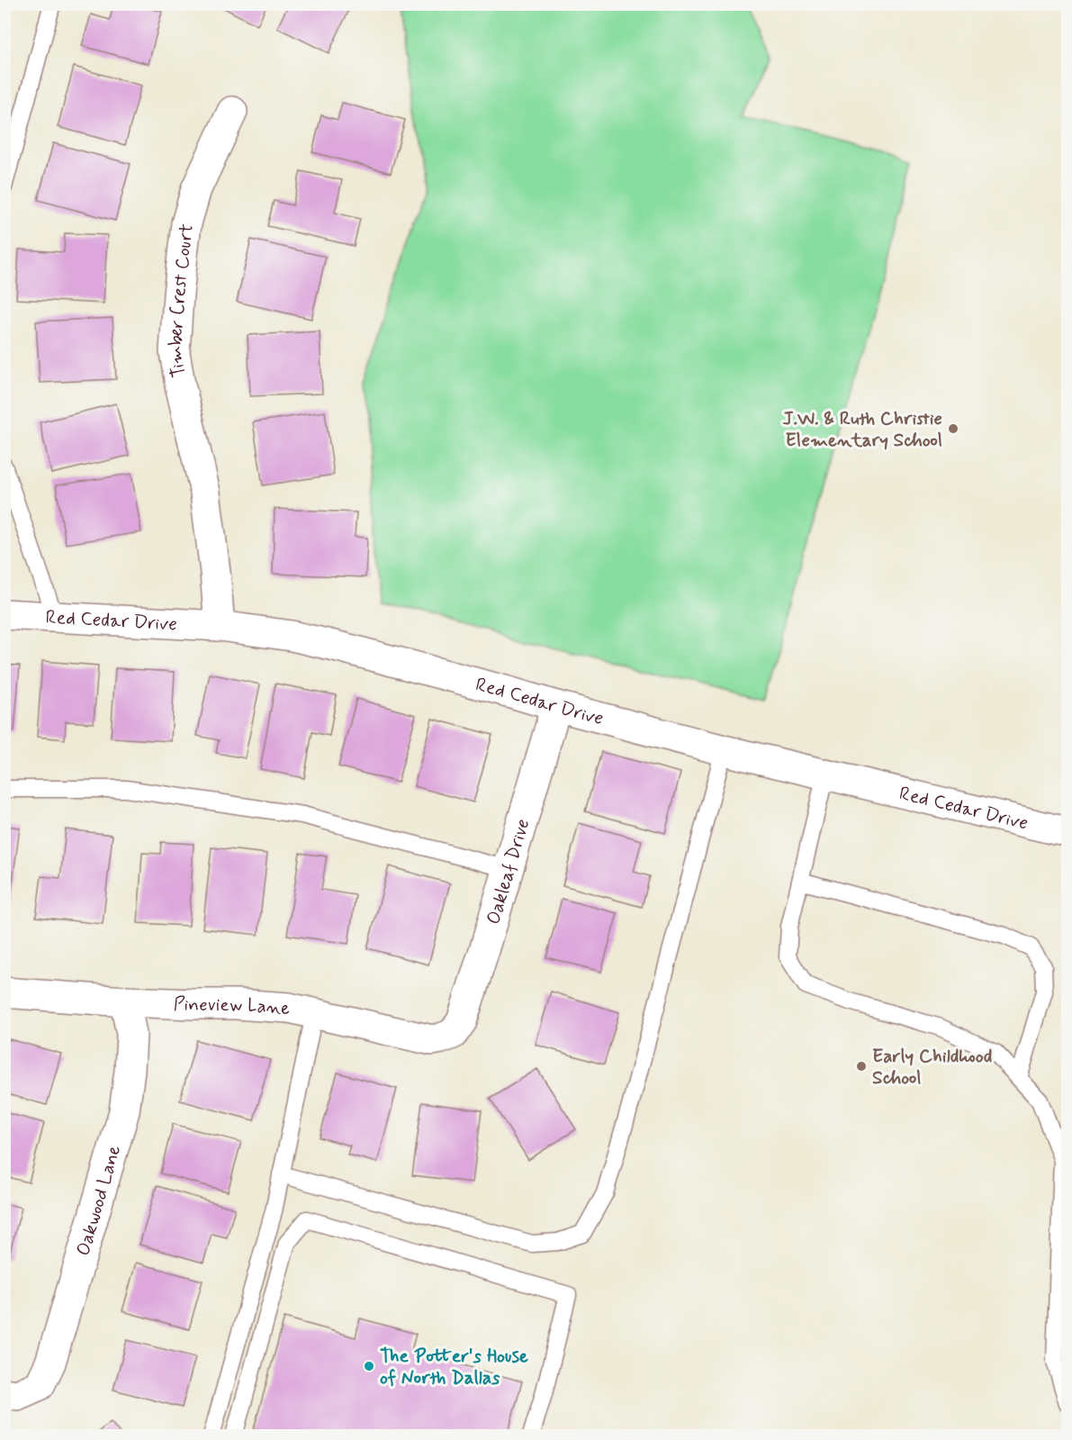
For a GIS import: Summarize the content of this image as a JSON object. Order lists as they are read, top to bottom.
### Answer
{
  "streets": {
    "street": [
      "Timber Crest Court",
      "Red Cedar Drive",
      "Oakleaf Drive",
      "Pineview Lane",
      "Oakwood Lane"
    ]
  },
  "crossings": [
    ["Timber Crest Court", "Red Cedar Drive"],
    ["Red Cedar Drive", "Oakleaf Drive"],
    ["Oakleaf Drive", "Pineview Lane"],
    ["Pineview Lane", "Oakwood Lane"]
  ],
  "places": ["J.W. & Ruth Christie Elementary School", "Early Childhood School", "The Potter's House of North Dallas"]
}
